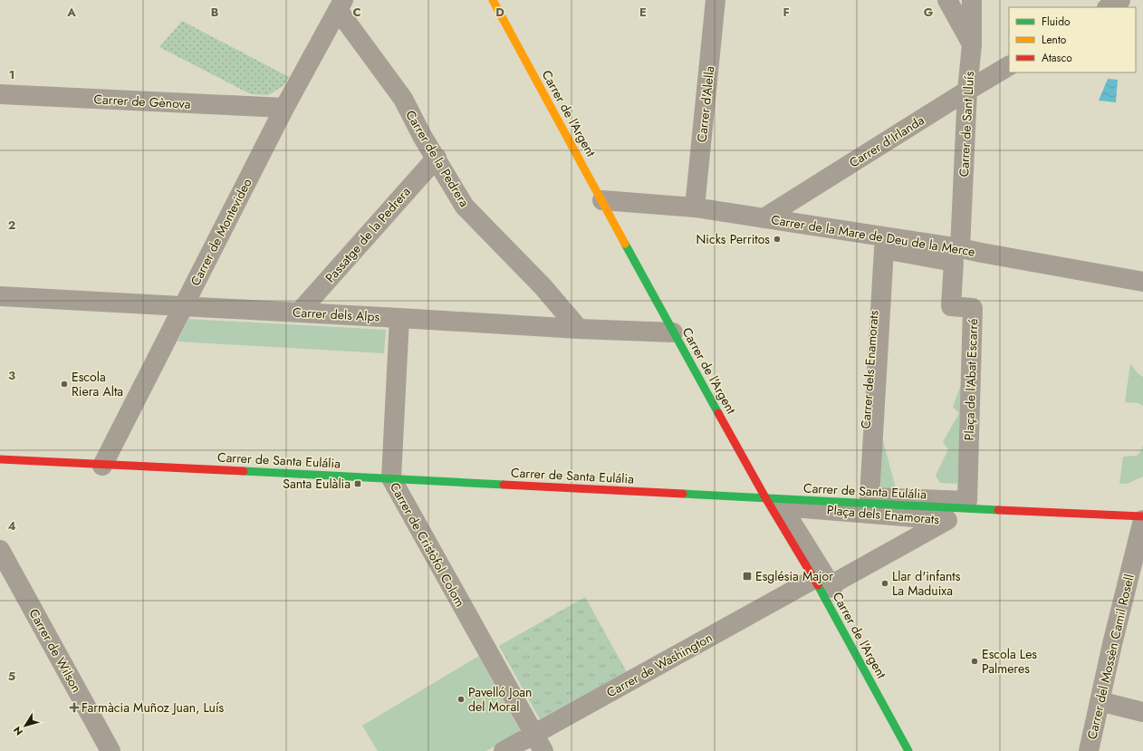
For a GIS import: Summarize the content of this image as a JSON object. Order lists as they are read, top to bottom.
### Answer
{
  "streets": {
    "street": [
      "Carrer de Gènova",
      "Carrer d'Alella",
      "Carrer de l'Argent",
      "Carrer de Sant Lluís",
      "Carrer d'Irlanda",
      "Carrer de la Pedrera",
      "Carrer de Montevideo",
      "Passatge de la Pedrera",
      "Carrer de la Mare de Deu de la Merce",
      "Carrer dels Alps",
      "Carrer dels Enamorats",
      "Plaça de l'Abat Escarré",
      "Carrer de Santa Eulália",
      "Plaça dels Enamorats",
      "Carrer de Cristòfol Colom",
      "Carrer de Wilson",
      "Carrer del Mossèn Camil Rosell",
      "Carrer de Washington"
    ]
  },
  "crossings": [
    ["Carrer de Gènova", "Carrer de Montevideo"],
    ["Carrer d'Alella", "Carrer de la Mare de Deu de la Merce"],
    ["Carrer de l'Argent", "Carrer de la Mare de Deu de la Merce"],
    ["Carrer de l'Argent", "Carrer dels Alps"],
    ["Carrer de l'Argent", "Carrer de Santa Eulália"],
    ["Carrer de l'Argent", "Carrer de Washington"],
    ["Carrer de Sant Lluís", "Carrer d'Irlanda"],
    ["Carrer de Sant Lluís", "Carrer de la Mare de Deu de la Merce"],
    ["Carrer d'Irlanda", "Carrer de la Mare de Deu de la Merce"],
    ["Carrer de la Pedrera", "Carrer de Montevideo"],
    ["Carrer de la Pedrera", "Passatge de la Pedrera"],
    ["Carrer de la Pedrera", "Carrer dels Alps"],
    ["Carrer de Montevideo", "Carrer dels Alps"],
    ["Carrer de Montevideo", "Carrer de Santa Eulália"],
    ["Passatge de la Pedrera", "Carrer dels Alps"],
    ["Carrer de la Mare de Deu de la Merce", "Carrer dels Enamorats"],
    ["Carrer dels Alps", "Carrer de Cristòfol Colom"],
    ["Carrer dels Enamorats", "Carrer de Santa Eulália"],
    ["Carrer de Santa Eulália", "Carrer de Cristòfol Colom"],
    ["Carrer de Cristòfol Colom", "Carrer de Washington"]
  ],
  "places": {
    "other": [
      "Nicks Perritos",
      "Escola Riera Alta",
      "Llar d'infants La Maduixa",
      "Escola Les Palmeres",
      "Pavelló Joan del Moral"
    ],
    "transit": ["Santa Eulàlia", "Església Major"],
    "health": ["Farmàcia Muñoz Juan, Luís"]
  },
  "legend": ["Fluido", "Lento", "Atasco"],
  "north": "bottom left",
  "grid": {
    "columns": [
      "A",
      "B",
      "C",
      "D",
      "E",
      "F",
      "G"
    ],
    "rows": [
      "1",
      "2",
      "3",
      "4",
      "5"
    ]
  }
}
